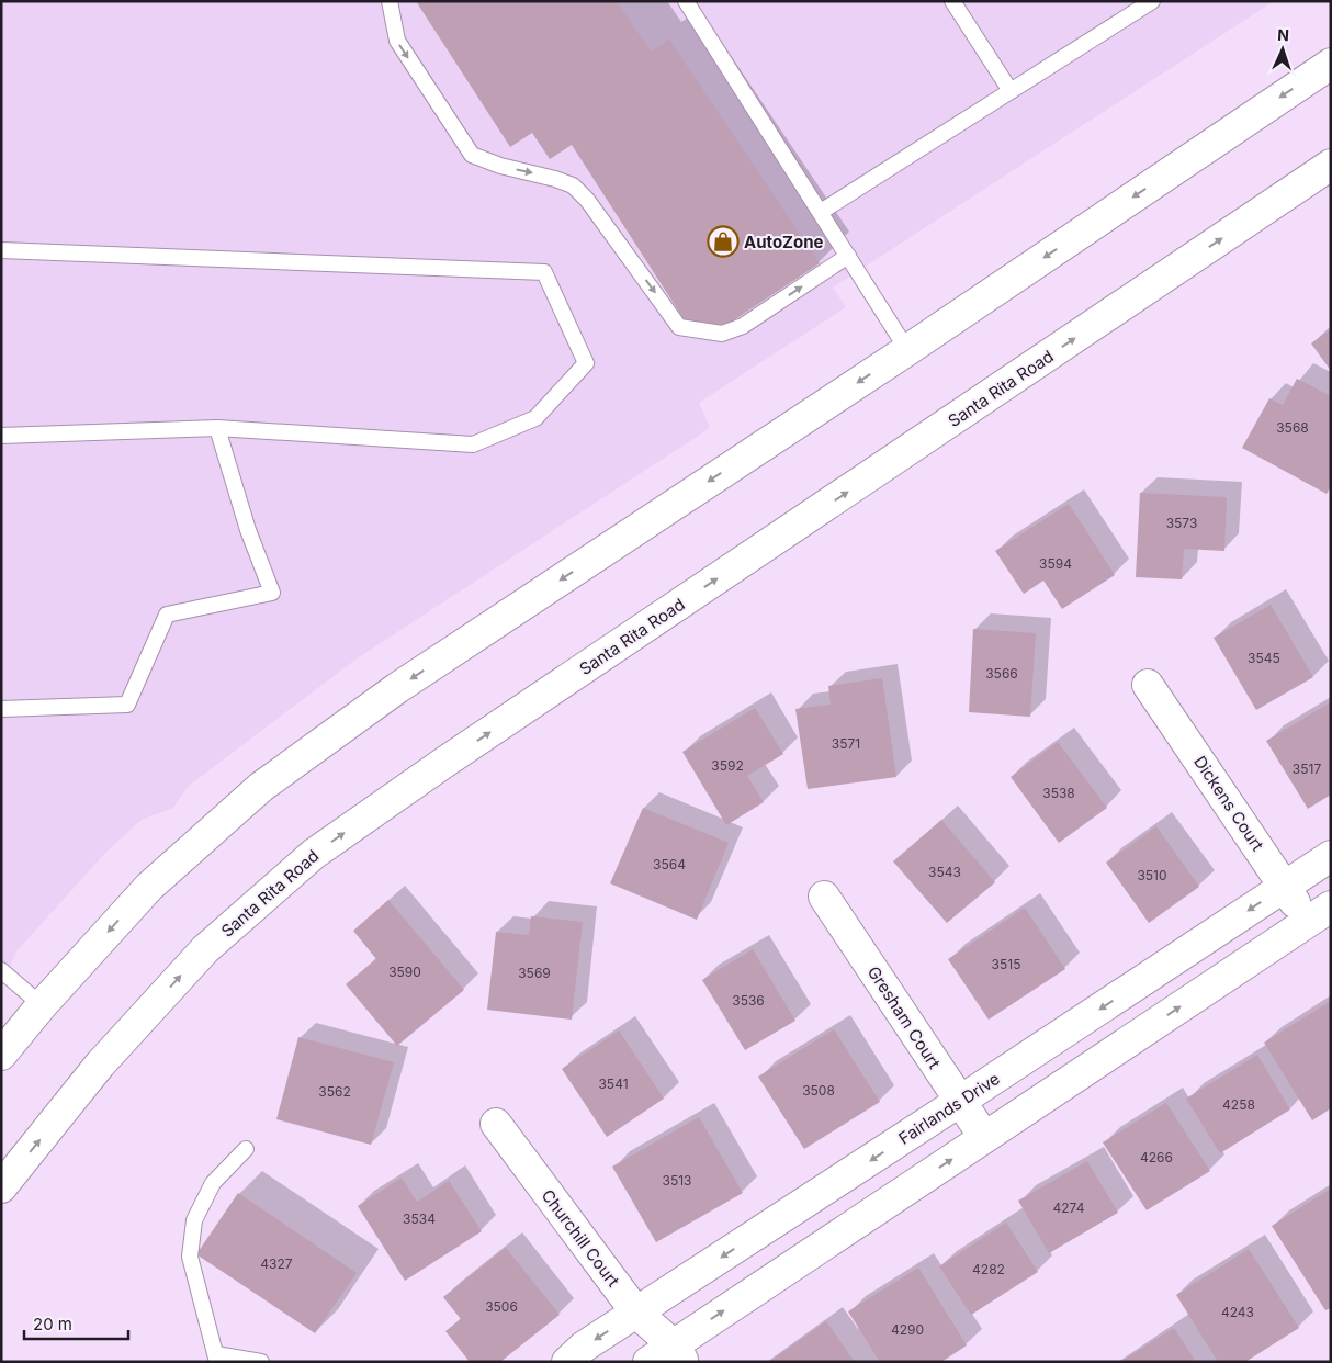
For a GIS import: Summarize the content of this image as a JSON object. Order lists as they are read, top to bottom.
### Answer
{
  "streets": {
    "main road": [
      "Santa Rita Road",
      "Dickens Court",
      "Gresham Court",
      "Fairlands Drive",
      "Churchill Court"
    ]
  },
  "crossings": [
    ["Dickens Court", "Fairlands Drive"],
    ["Gresham Court", "Fairlands Drive"],
    ["Fairlands Drive", "Churchill Court"]
  ],
  "places": {
    "shop": ["AutoZone"]
  },
  "house_numbers": [
    "3568",
    "3573",
    "3594",
    "3545",
    "3566",
    "3571",
    "3592",
    "3517",
    "3538",
    "3564",
    "3543",
    "3510",
    "3515",
    "3590",
    "3569",
    "3536",
    "3541",
    "3508",
    "3562",
    "4258",
    "4266",
    "3513",
    "4274",
    "3534",
    "4327",
    "4282",
    "3506",
    "4243",
    "4290"
  ],
  "scale_bar": "20 m",
  "north": "top"
}
